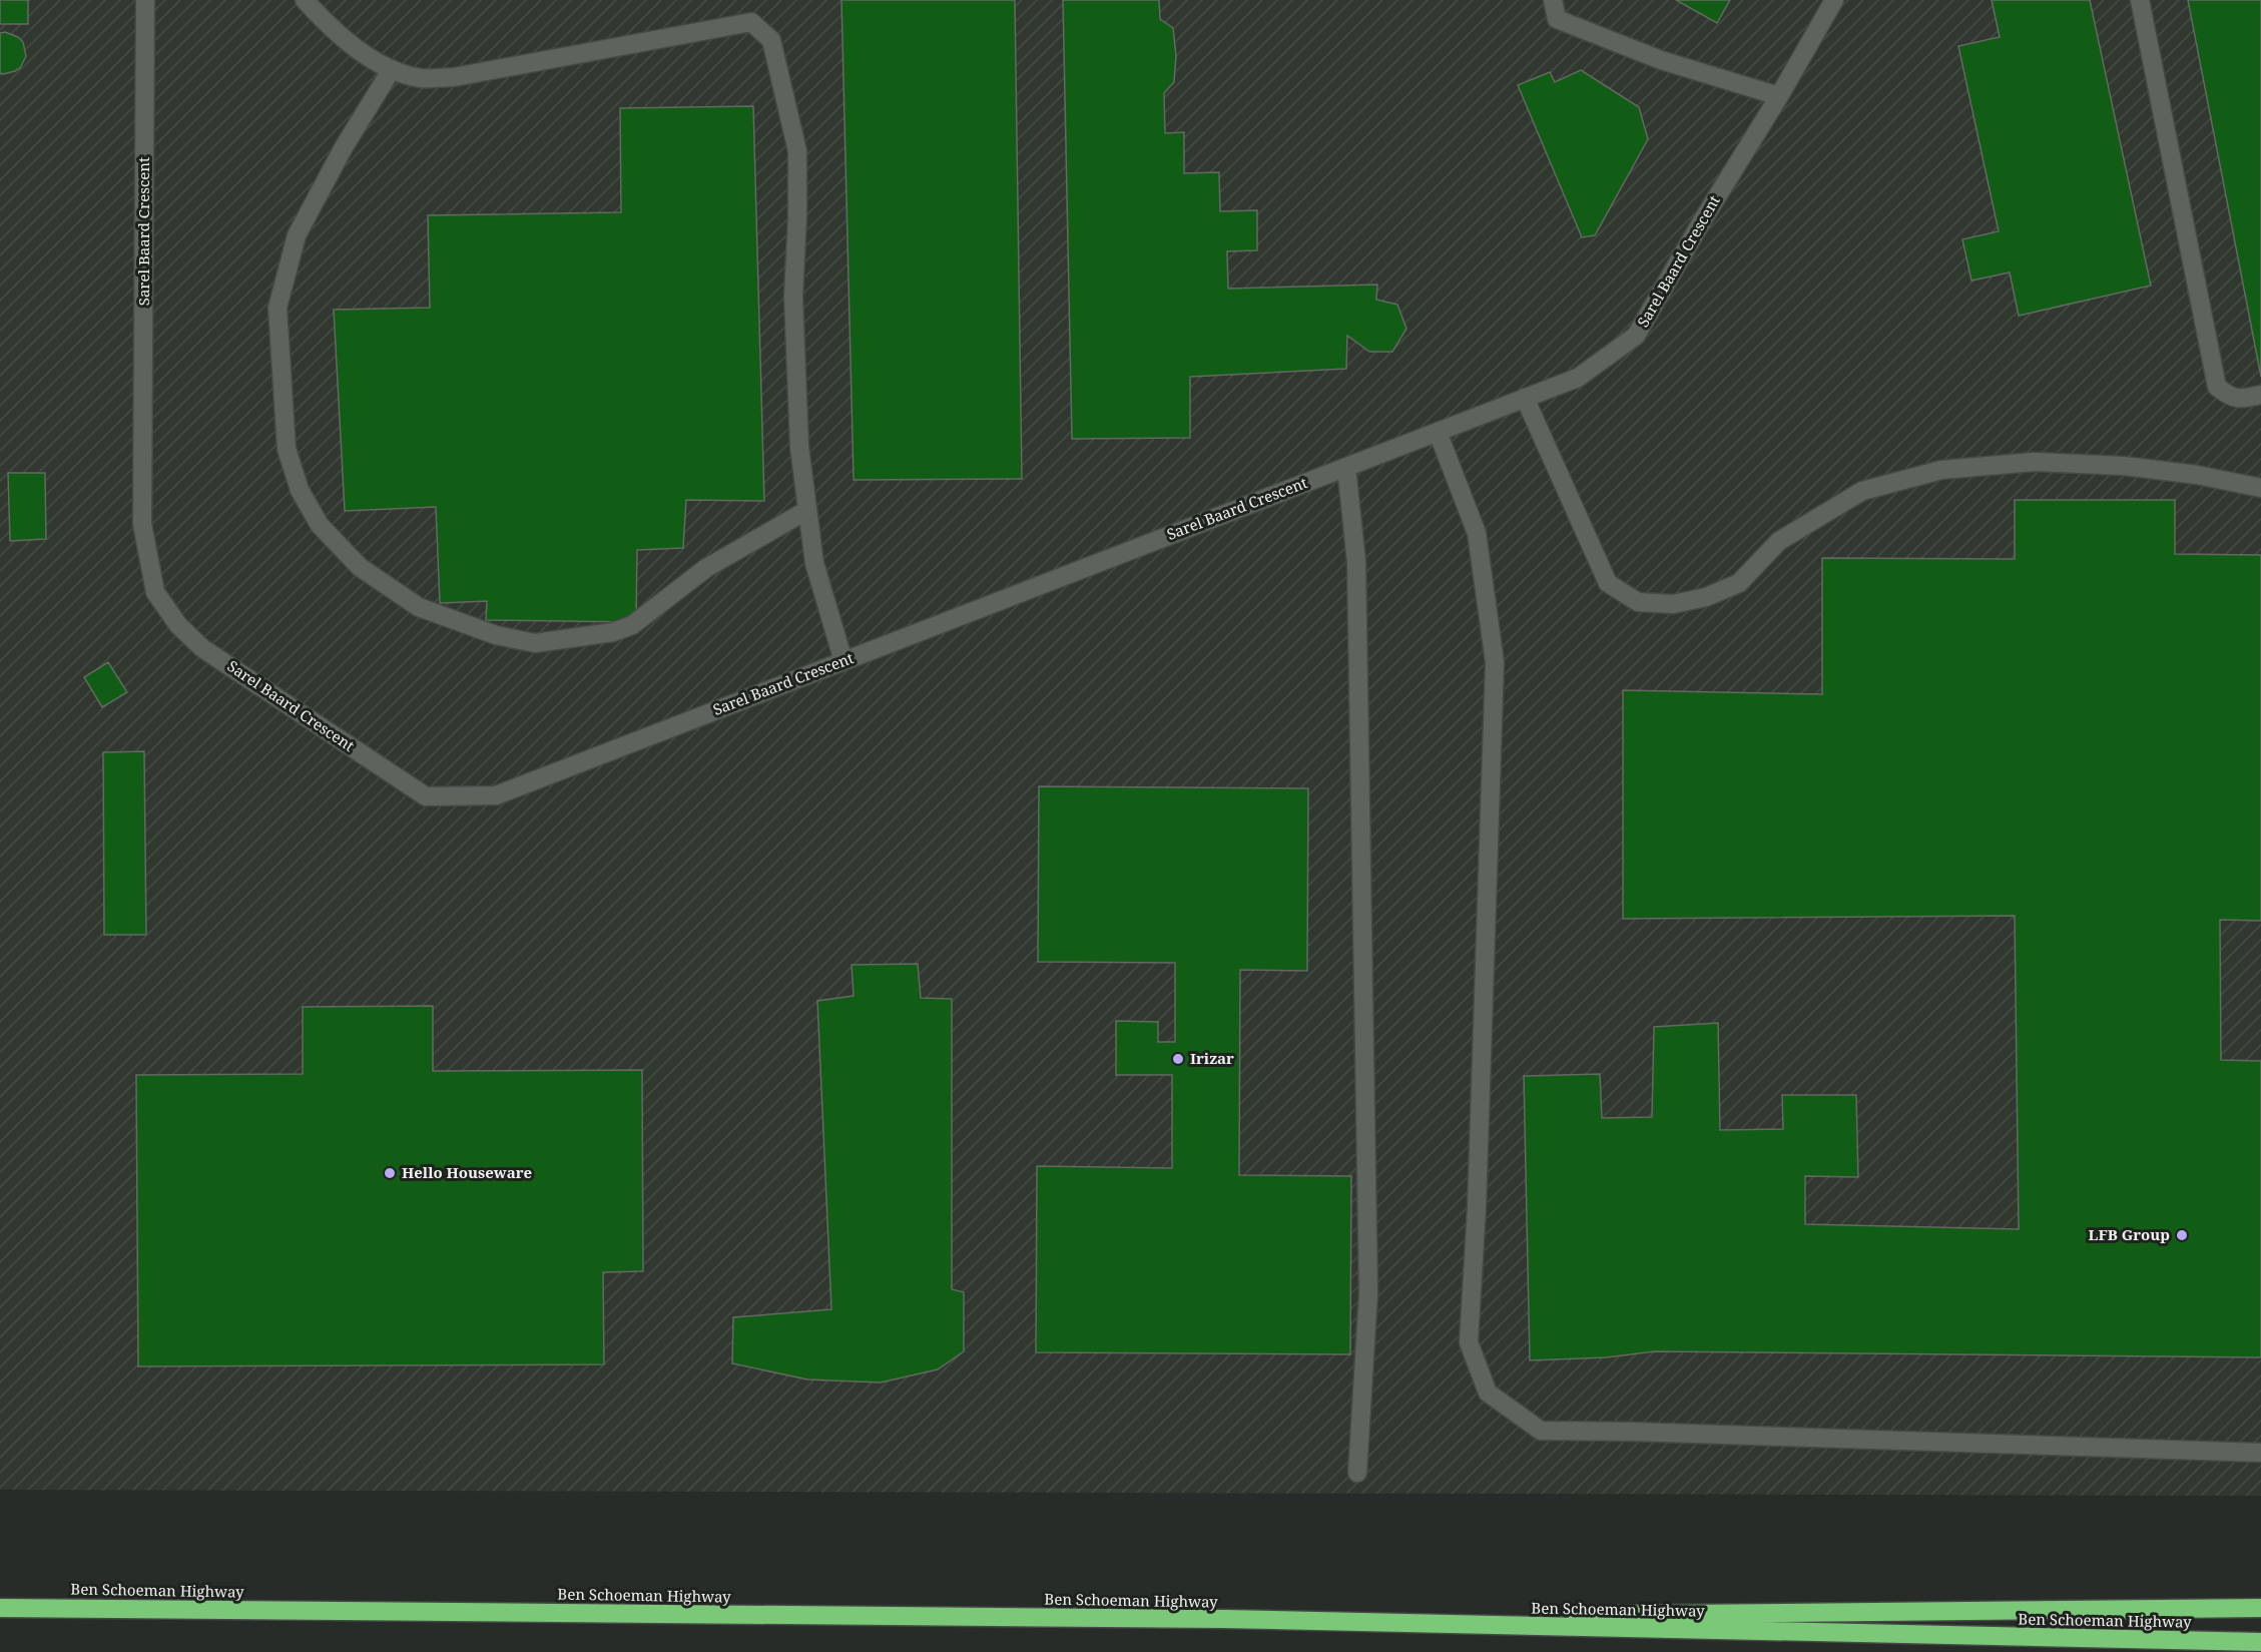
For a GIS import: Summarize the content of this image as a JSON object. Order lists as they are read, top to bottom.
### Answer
{
  "streets": {
    "highway": ["Ben Schoeman Highway"],
    "lane": ["Sarel Baard Crescent"]
  },
  "places": ["Irizar", "Hello Houseware", "LFB Group"]
}
